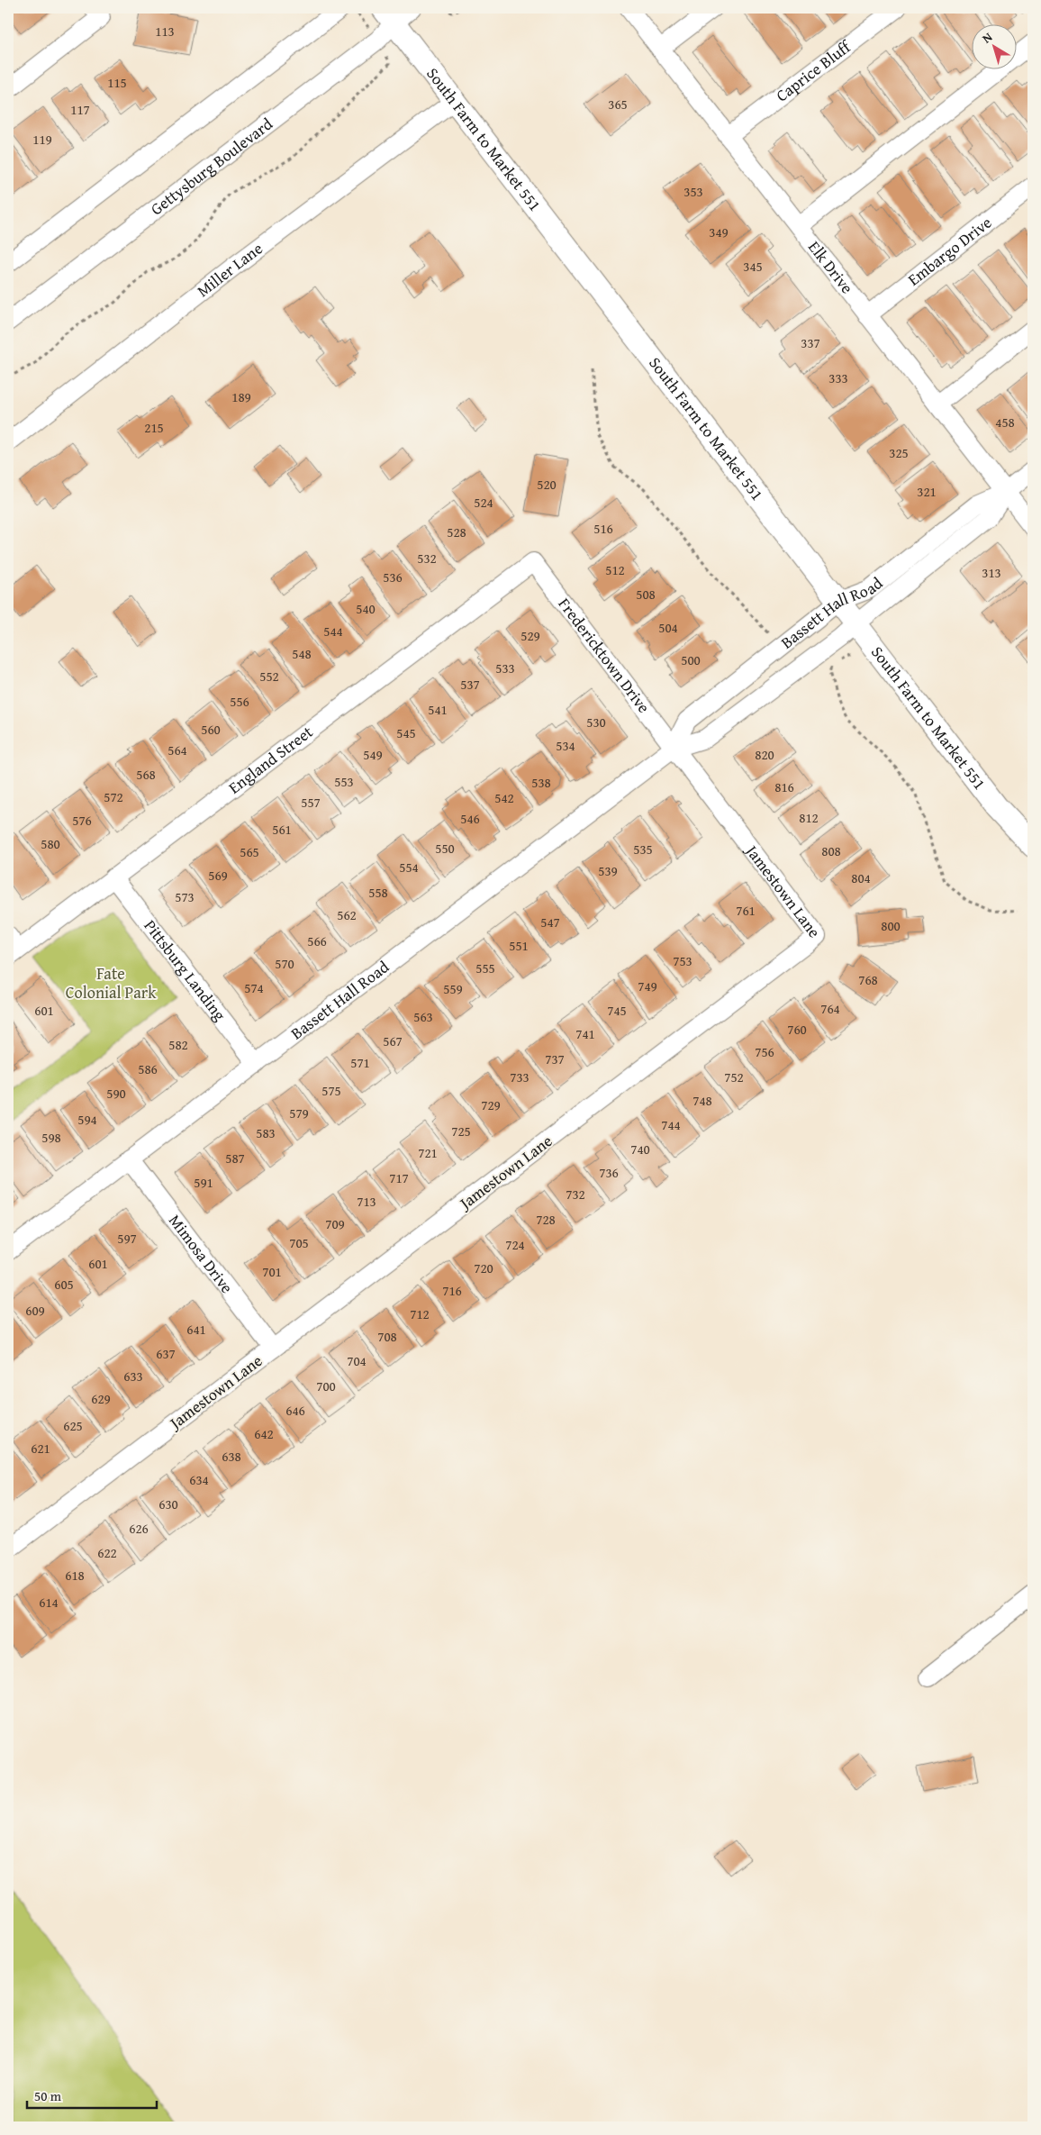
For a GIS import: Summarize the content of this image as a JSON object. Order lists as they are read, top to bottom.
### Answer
{
  "streets": {
    "main road": ["South Farm to Market 551"],
    "street": [
      "Caprice Bluff",
      "Gettysburg Boulevard",
      "Embargo Drive",
      "Elk Drive",
      "Miller Lane",
      "Bassett Hall Road",
      "Fredericktown Drive",
      "England Street",
      "Jamestown Lane",
      "Pittsburg Landing",
      "Mimosa Drive"
    ]
  },
  "crossings": [
    ["Caprice Bluff", "Elk Drive"],
    ["South Farm to Market 551", "Gettysburg Boulevard"],
    ["South Farm to Market 551", "Miller Lane"],
    ["South Farm to Market 551", "Bassett Hall Road"],
    ["Embargo Drive", "Elk Drive"],
    ["Elk Drive", "Bassett Hall Road"],
    ["Bassett Hall Road", "Fredericktown Drive"],
    ["Bassett Hall Road", "Jamestown Lane"],
    ["Bassett Hall Road", "Pittsburg Landing"],
    ["Bassett Hall Road", "Mimosa Drive"],
    ["Fredericktown Drive", "England Street"],
    ["Fredericktown Drive", "Jamestown Lane"],
    ["England Street", "Pittsburg Landing"],
    ["Jamestown Lane", "Mimosa Drive"]
  ],
  "parks": ["Fate Colonial Park"],
  "house_numbers": [
    "113",
    "115",
    "365",
    "117",
    "119",
    "353",
    "349",
    "345",
    "337",
    "333",
    "189",
    "458",
    "215",
    "325",
    "520",
    "321",
    "524",
    "516",
    "528",
    "532",
    "512",
    "313",
    "536",
    "508",
    "540",
    "504",
    "544",
    "529",
    "548",
    "500",
    "533",
    "552",
    "537",
    "556",
    "541",
    "530",
    "560",
    "545",
    "534",
    "564",
    "549",
    "820",
    "568",
    "553",
    "538",
    "816",
    "572",
    "542",
    "557",
    "812",
    "546",
    "576",
    "561",
    "580",
    "550",
    "535",
    "808",
    "565",
    "554",
    "539",
    "569",
    "804",
    "558",
    "573",
    "761",
    "562",
    "547",
    "800",
    "566",
    "551",
    "753",
    "570",
    "555",
    "768",
    "749",
    "574",
    "559",
    "764",
    "601",
    "745",
    "563",
    "760",
    "741",
    "567",
    "582",
    "756",
    "737",
    "571",
    "586",
    "733",
    "752",
    "575",
    "590",
    "748",
    "729",
    "579",
    "594",
    "744",
    "725",
    "583",
    "598",
    "740",
    "721",
    "587",
    "736",
    "717",
    "591",
    "732",
    "713",
    "728",
    "709",
    "597",
    "705",
    "724",
    "601",
    "720",
    "701",
    "605",
    "716",
    "609",
    "712",
    "641",
    "708",
    "637",
    "704",
    "633",
    "700",
    "629",
    "646",
    "625",
    "642",
    "621",
    "638",
    "634",
    "630",
    "626",
    "622",
    "618",
    "614"
  ],
  "scale_bar": "50 m",
  "north": "top left"
}
